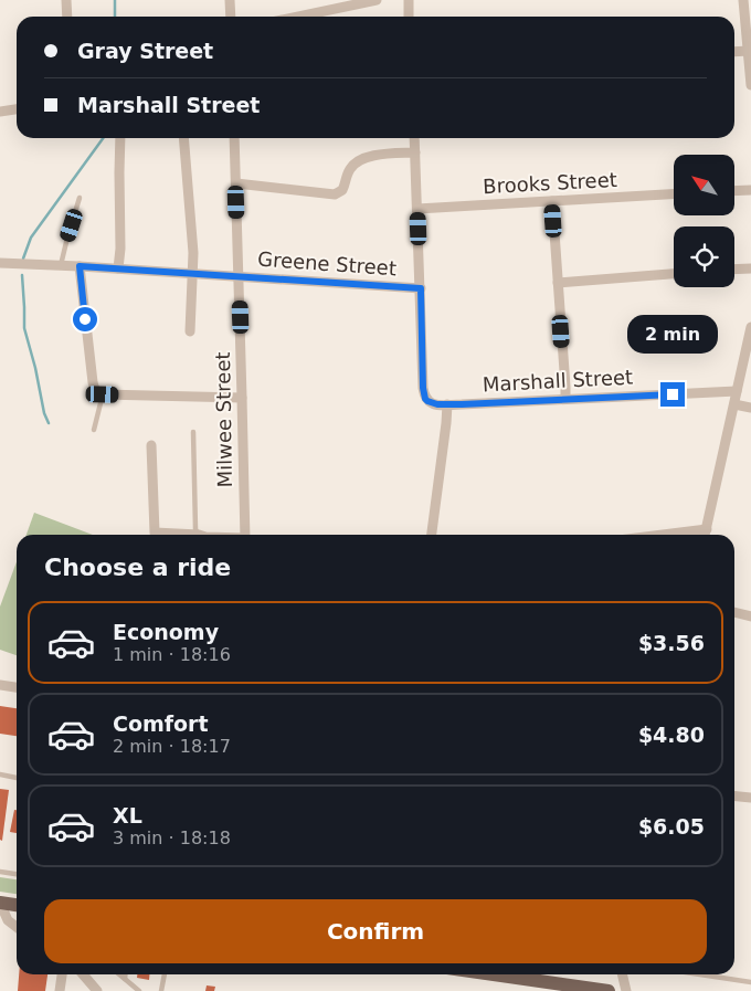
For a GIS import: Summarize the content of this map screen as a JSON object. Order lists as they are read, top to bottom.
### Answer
{
  "streets": {
    "street": [
      "Brooks Street",
      "Greene Street",
      "Marshall Street",
      "Milwee Street"
    ]
  },
  "crossings": [
    ["Greene Street", "Milwee Street"]
  ],
  "north": "top left",
  "page": {
    "banner": ["Gray Street", "Marshall Street"],
    "bubble": "2 min",
    "heading": "Choose a ride",
    "list": [
      {
        "name": "Economy",
        "note": "1 min · 18:16",
        "value": "$3.56"
      },
      {
        "name": "Comfort",
        "note": "2 min · 18:17",
        "value": "$4.80"
      },
      {
        "name": "XL",
        "note": "3 min · 18:18",
        "value": "$6.05"
      }
    ],
    "buttons": "Confirm"
  }
}
